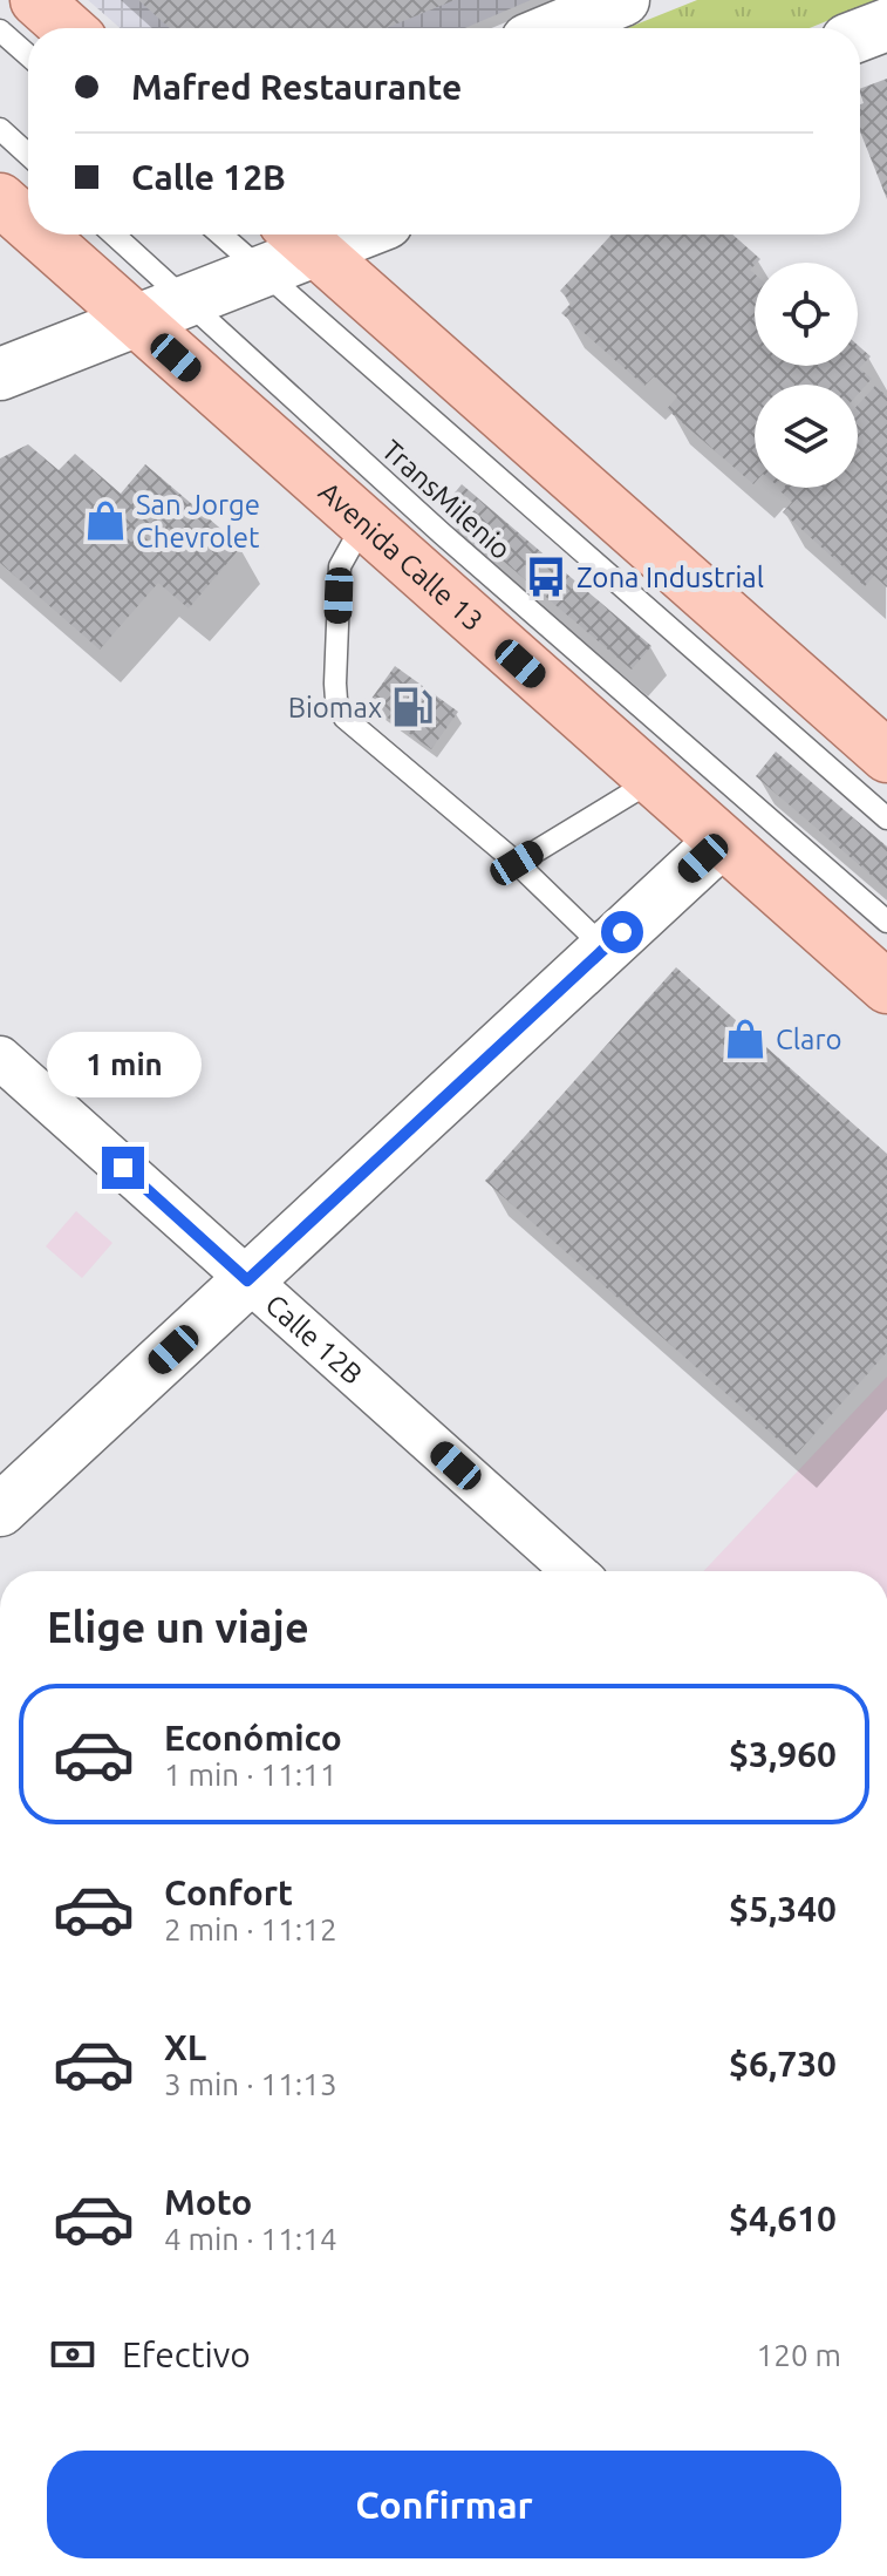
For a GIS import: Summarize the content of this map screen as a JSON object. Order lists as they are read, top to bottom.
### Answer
{
  "streets": {
    "main road": ["Avenida Calle 13"],
    "street": ["Calle 12B"],
    "lane": ["TransMilenio"]
  },
  "places": {
    "shop": ["San Jorge Chevrolet", "Claro"],
    "bus stop": ["Zona Industrial"],
    "fuel station": ["Biomax"]
  },
  "page": {
    "banner": ["Mafred Restaurante", "Calle 12B"],
    "bubble": "1 min",
    "heading": "Elige un viaje",
    "list": [
      {
        "name": "Económico",
        "note": "1 min · 11:11",
        "value": "$3,960"
      },
      {
        "name": "Confort",
        "note": "2 min · 11:12",
        "value": "$5,340"
      },
      {
        "name": "XL",
        "note": "3 min · 11:13",
        "value": "$6,730"
      },
      {
        "name": "Moto",
        "note": "4 min · 11:14",
        "value": "$4,610"
      }
    ],
    "pay": ["Efectivo", "120 m"],
    "buttons": "Confirmar"
  }
}
